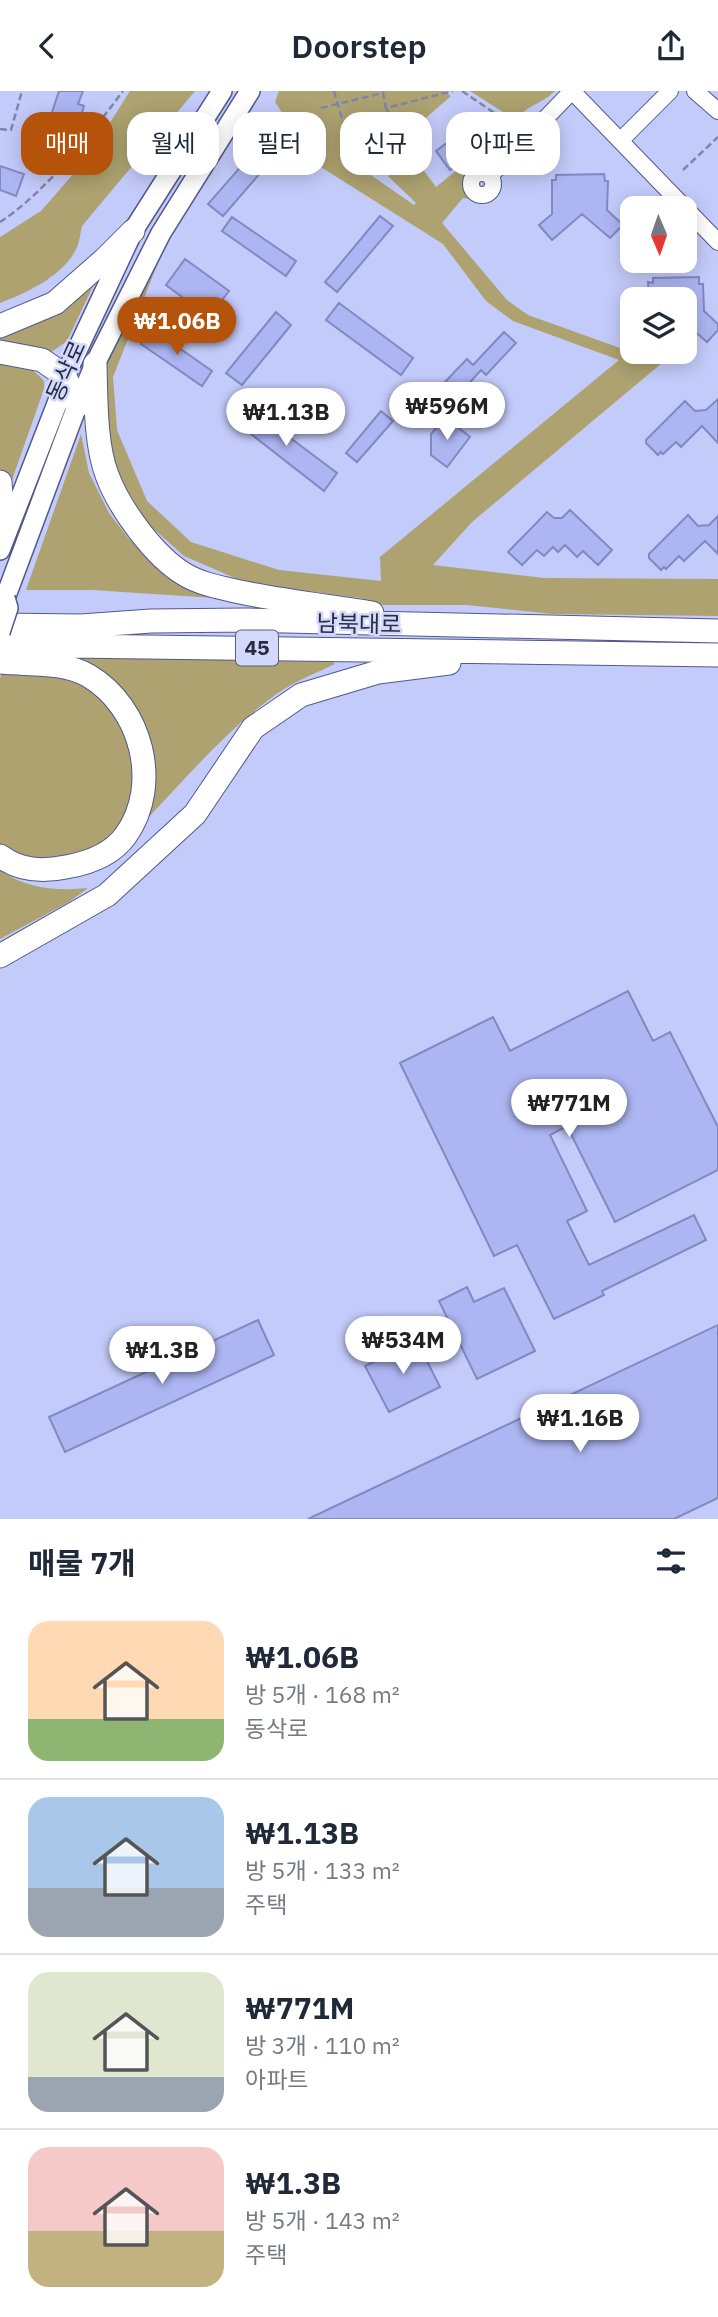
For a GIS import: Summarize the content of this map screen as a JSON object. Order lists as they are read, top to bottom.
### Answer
{
  "streets": {
    "highway": ["남북대로", "45"],
    "main road": ["동삭로"]
  },
  "north": "bottom",
  "page": {
    "header": "Doorstep",
    "chip": [
      "매매",
      "월세",
      "필터",
      "신규",
      "아파트"
    ],
    "price": [
      "₩1.06B",
      "₩596M",
      "₩1.13B",
      "₩771M",
      "₩534M",
      "₩1.3B",
      "₩1.16B"
    ],
    "heading": "매물 7개",
    "list": [
      {
        "name": "₩1.06B",
        "note": "방 5개 · 168 m² · 동삭로"
      },
      {
        "name": "₩1.13B",
        "note": "방 5개 · 133 m² · 주택"
      },
      {
        "name": "₩771M",
        "note": "방 3개 · 110 m² · 아파트"
      },
      {
        "name": "₩1.3B",
        "note": "방 5개 · 143 m² · 주택"
      }
    ]
  }
}
